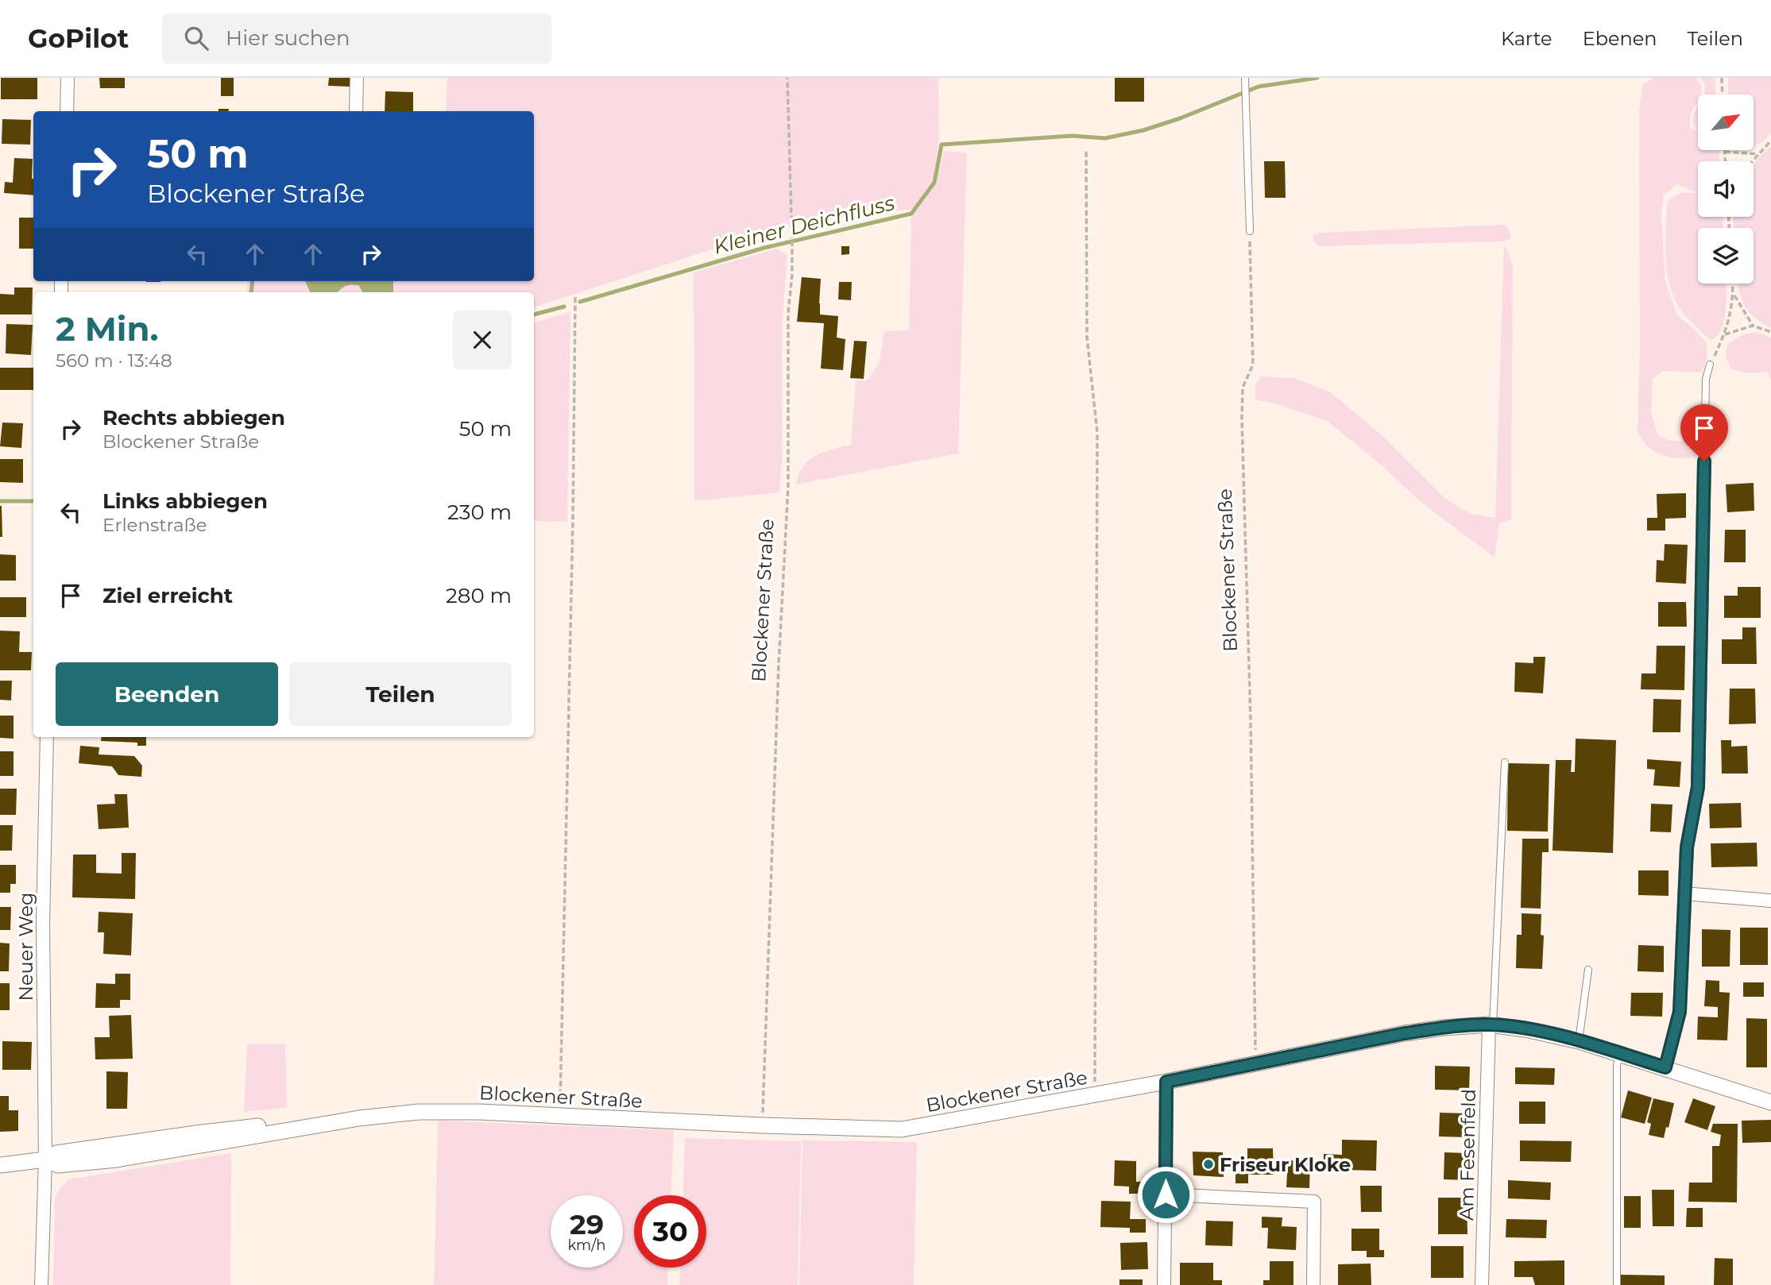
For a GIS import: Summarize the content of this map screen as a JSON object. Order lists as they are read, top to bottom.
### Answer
{
  "streets": {
    "street": ["Blockener Straße", "Neuer Weg", "Am Fesenfeld"]
  },
  "crossings": [
    ["Blockener Straße", "Neuer Weg"],
    ["Blockener Straße", "Am Fesenfeld"]
  ],
  "water": ["Kleiner Deichfluss"],
  "places": ["Friseur Kloke"],
  "north": "top right",
  "page": {
    "header": "GoPilot",
    "search": "Hier suchen",
    "nav": ["Karte", "Ebenen", "Teilen"],
    "turn": ["50 m", "Blockener Straße"],
    "heading": ["2 Min.", "560 m · 13:48"],
    "list": [
      {
        "name": "Rechts abbiegen",
        "note": "Blockener Straße",
        "value": "50 m"
      },
      {
        "name": "Links abbiegen",
        "note": "Erlenstraße",
        "value": "230 m"
      },
      {
        "name": "Ziel erreicht",
        "value": "280 m"
      }
    ],
    "buttons": ["Beenden", "Teilen"],
    "speed": "29 km/h",
    "limit": "30"
  }
}
